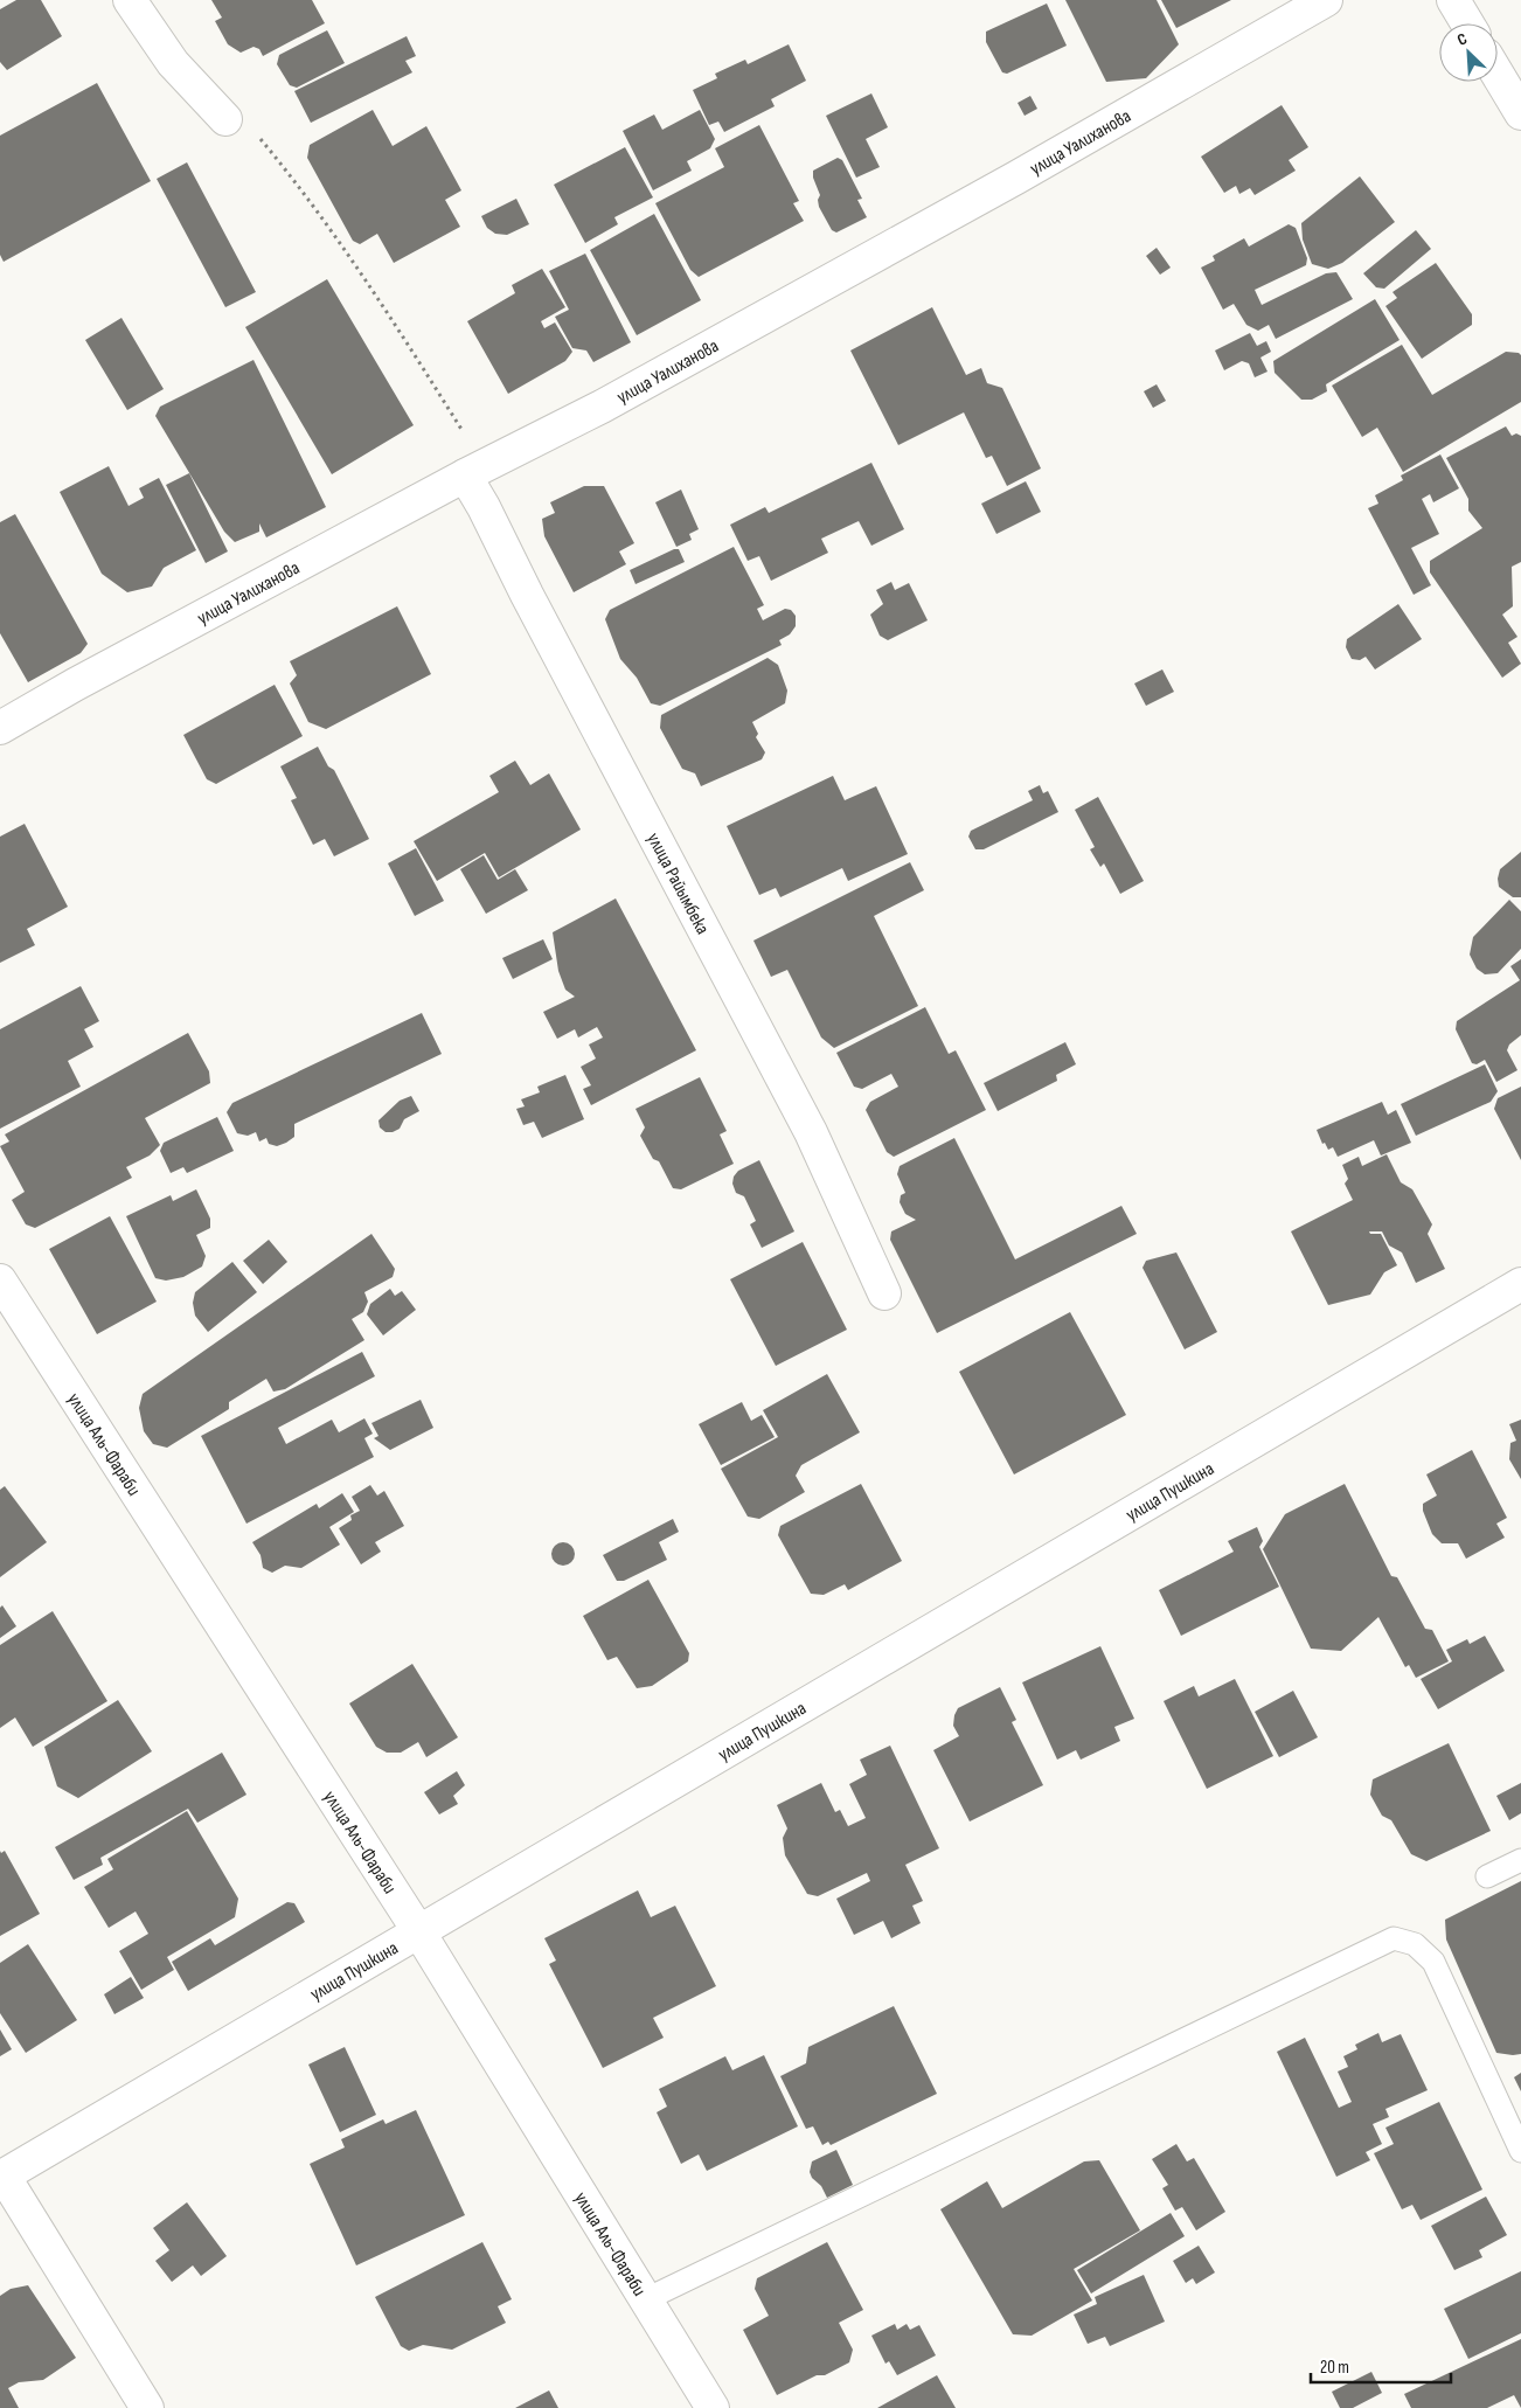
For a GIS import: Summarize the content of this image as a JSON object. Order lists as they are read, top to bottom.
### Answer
{
  "streets": {
    "street": [
      "улица Уалиханова",
      "улица Райымбека",
      "улица Аль-Фараби",
      "улица Пушкина"
    ]
  },
  "crossings": [
    ["улица Уалиханова", "улица Райымбека"],
    ["улица Аль-Фараби", "улица Пушкина"]
  ],
  "scale_bar": "20 m",
  "north": "top left"
}
